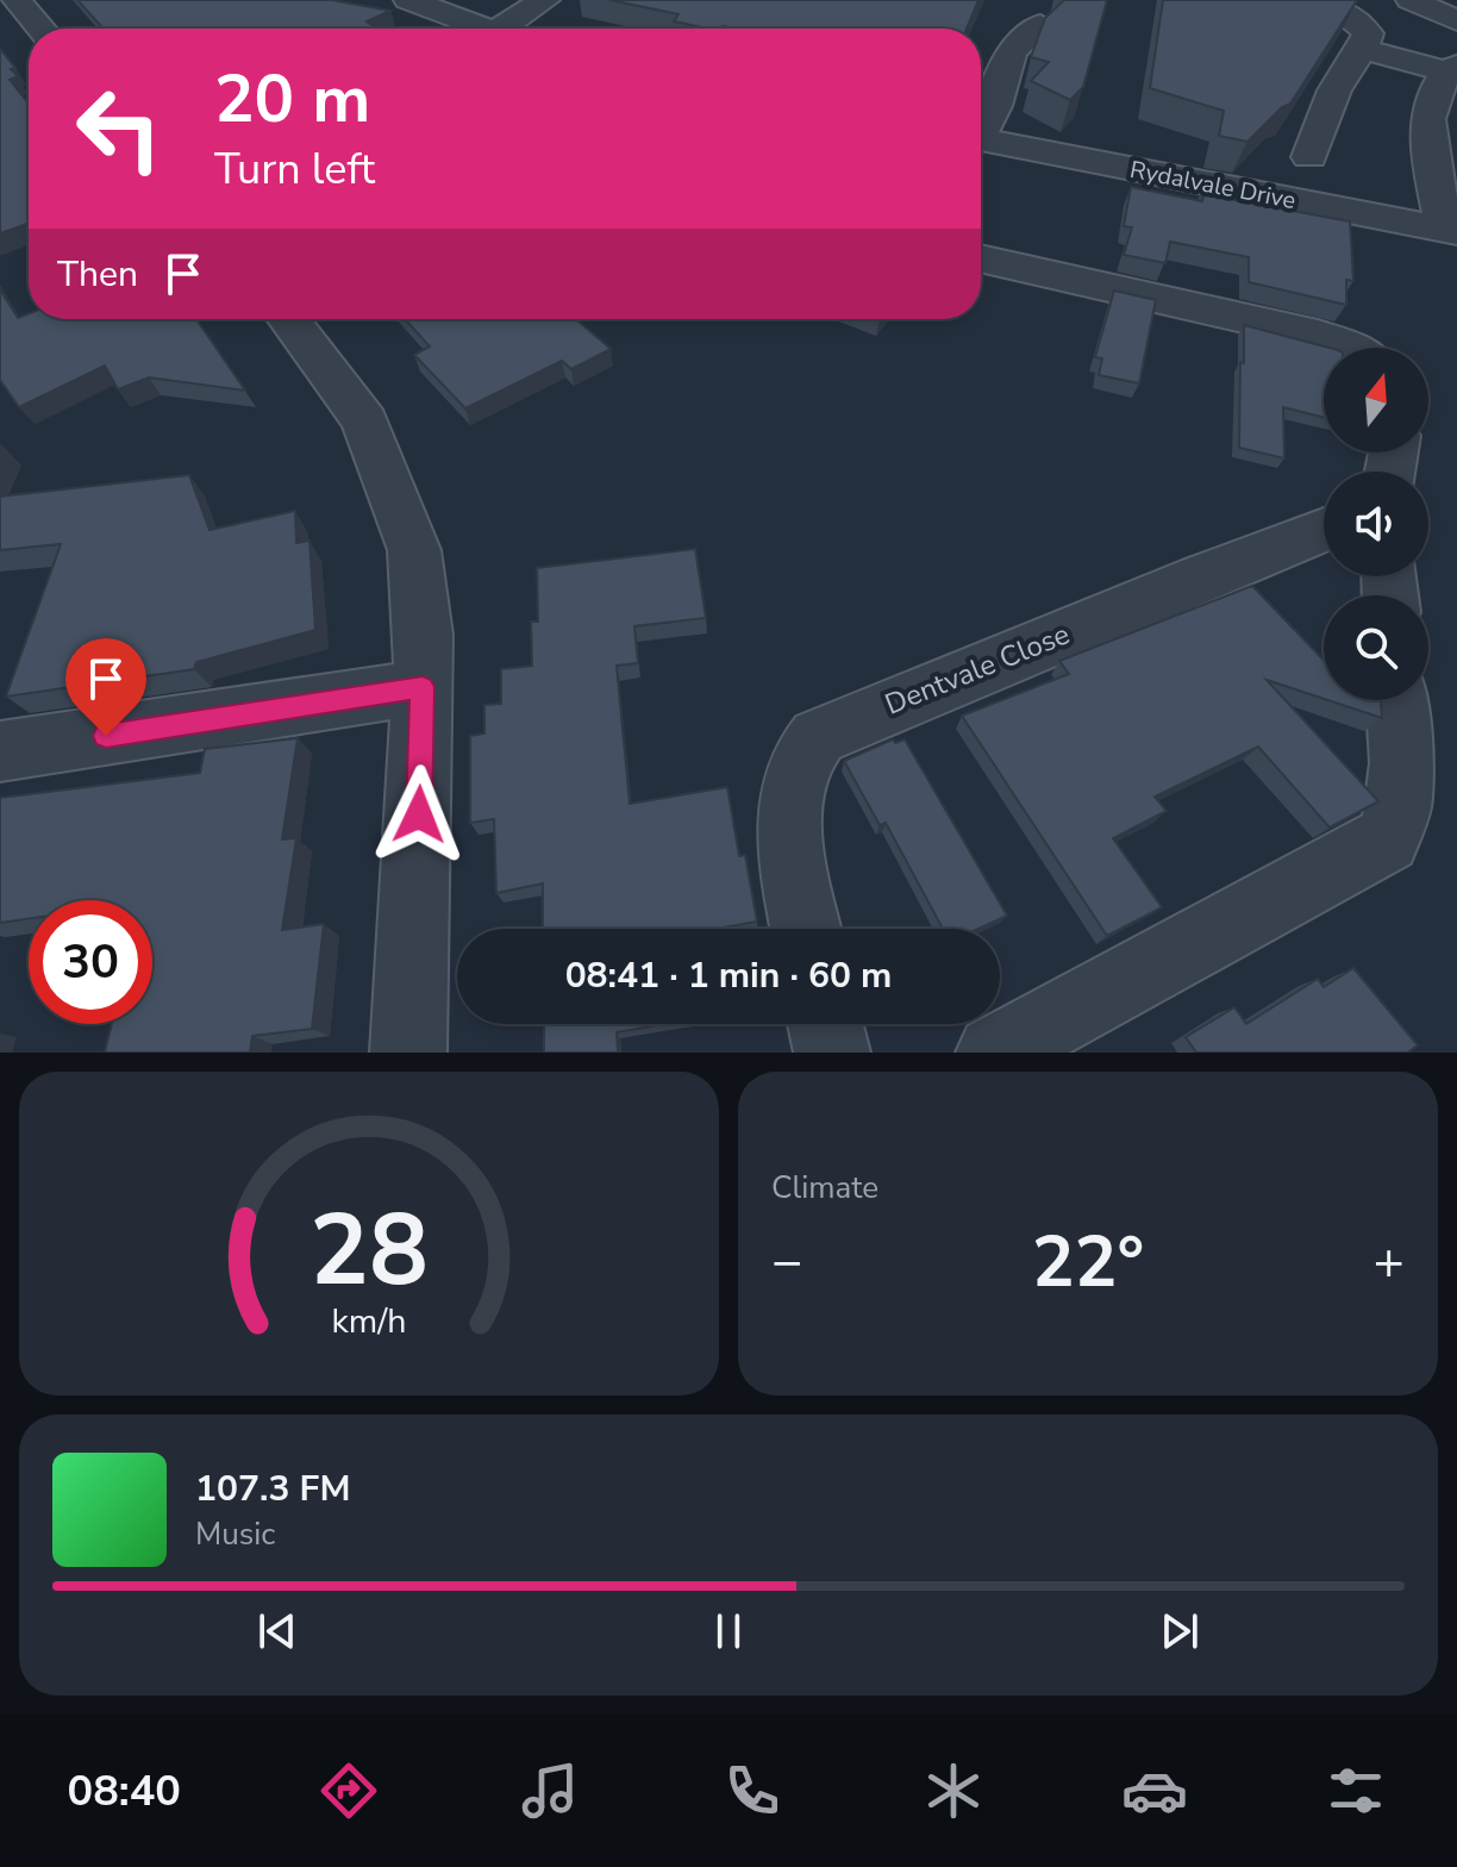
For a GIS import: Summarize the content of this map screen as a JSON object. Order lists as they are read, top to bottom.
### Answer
{
  "streets": {
    "street": ["Rydalvale Drive", "Dentvale Close"]
  },
  "north": "top",
  "page": {
    "turn": ["20 m", "Turn left"],
    "then": "Then",
    "limit": "30",
    "trip": "08:41 · 1 min · 60 m",
    "tile": "Climate",
    "heat": ["−", "22°", "+"],
    "song": ["107.3 FM", "Music"],
    "tabs": "08:40",
    "gauge": ["28", "km/h"]
  }
}
